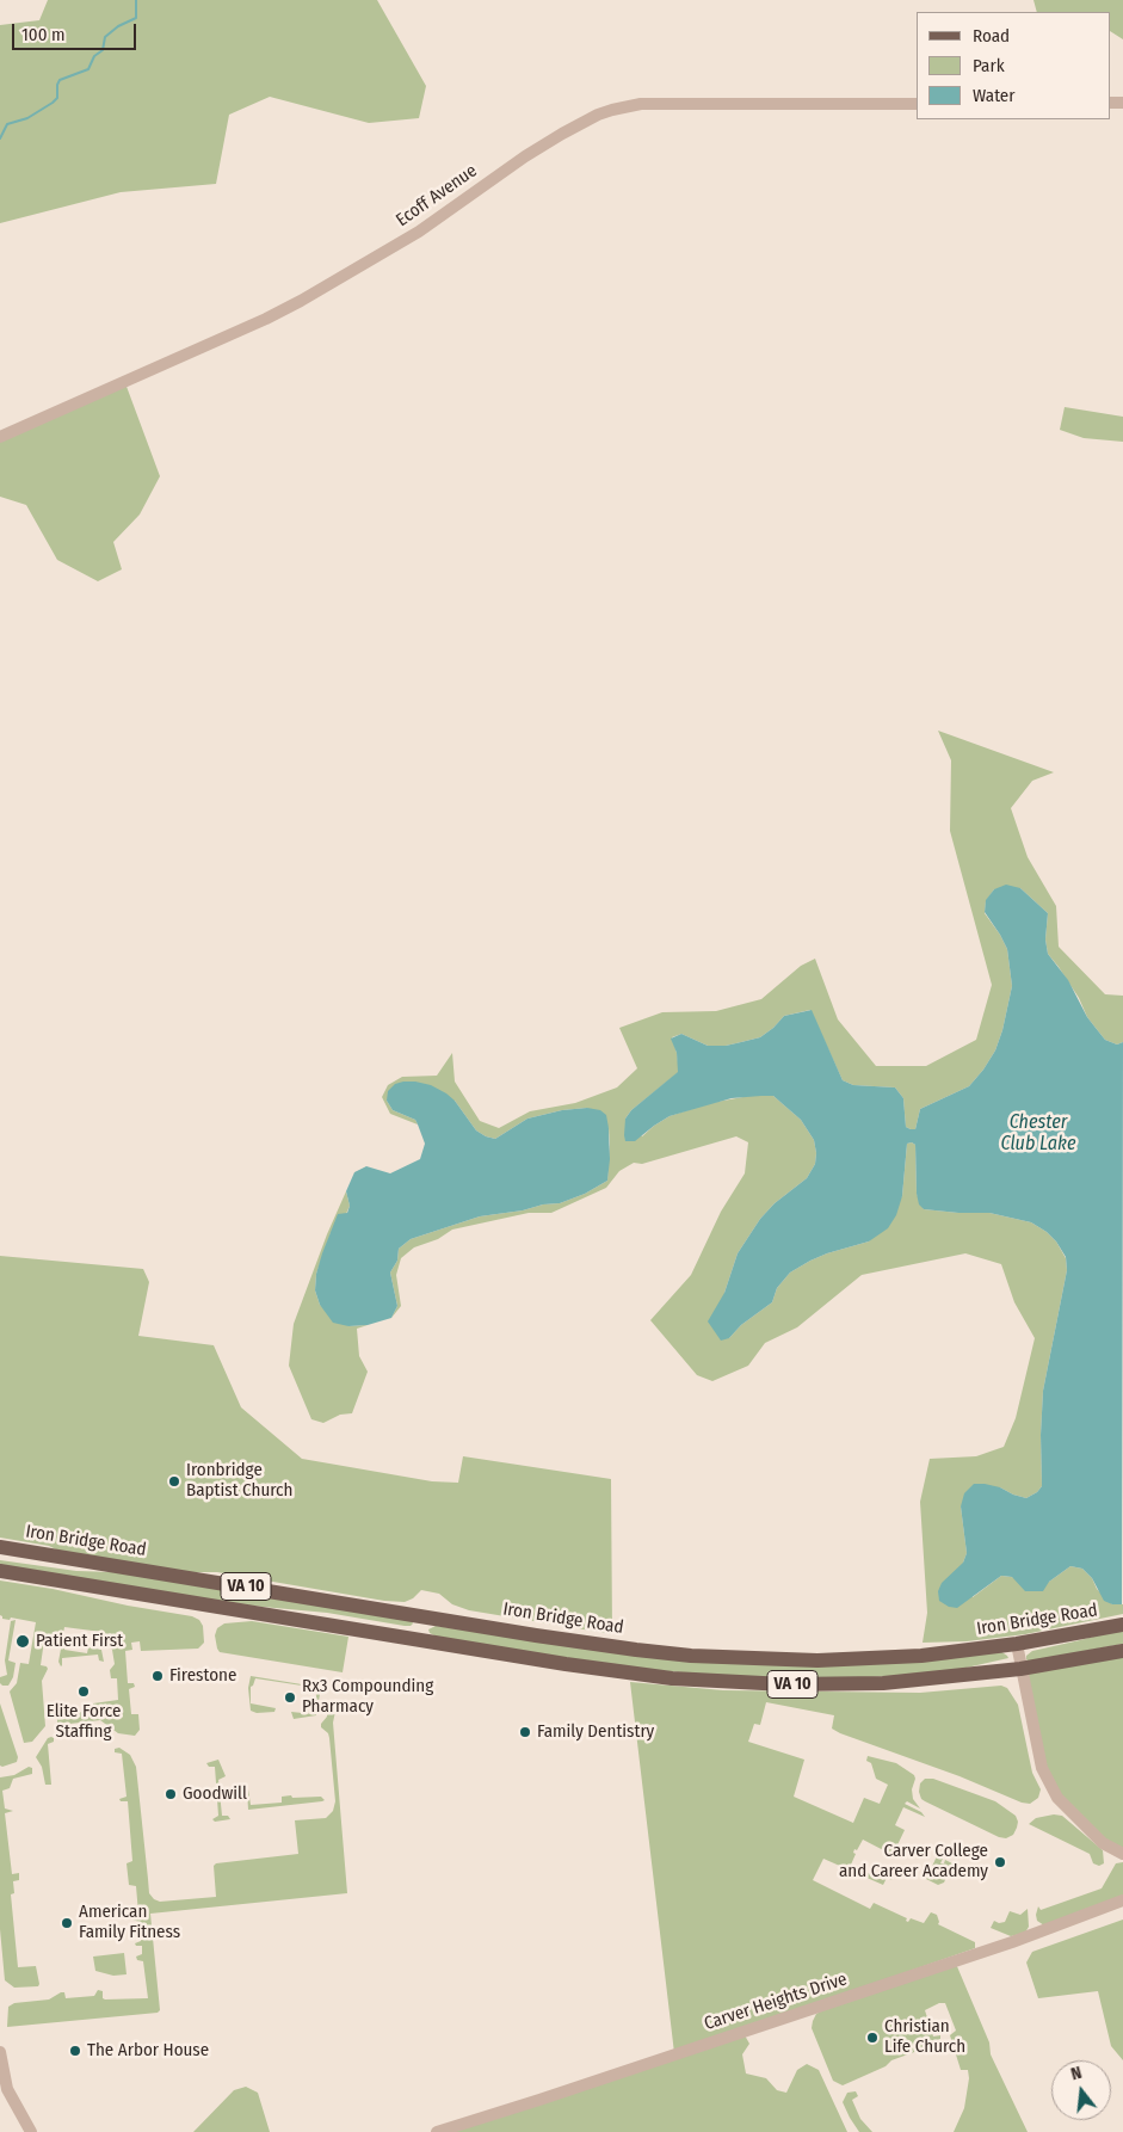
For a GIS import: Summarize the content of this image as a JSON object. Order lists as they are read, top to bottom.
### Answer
{
  "streets": {
    "main road": ["Iron Bridge Road", "VA 10"],
    "street": ["Ecoff Avenue", "Carver Heights Drive"]
  },
  "water": ["Chester Club Lake"],
  "places": [
    "Ironbridge Baptist Church",
    "Patient First",
    "Firestone",
    "Elite Force Staffing",
    "Rx3 Compounding Pharmacy",
    "Family Dentistry",
    "Goodwill",
    "Carver College and Career Academy",
    "American Family Fitness",
    "Christian Life Church",
    "The Arbor House"
  ],
  "legend": ["Road", "Park", "Water"],
  "scale_bar": "100 m",
  "north": "top"
}
